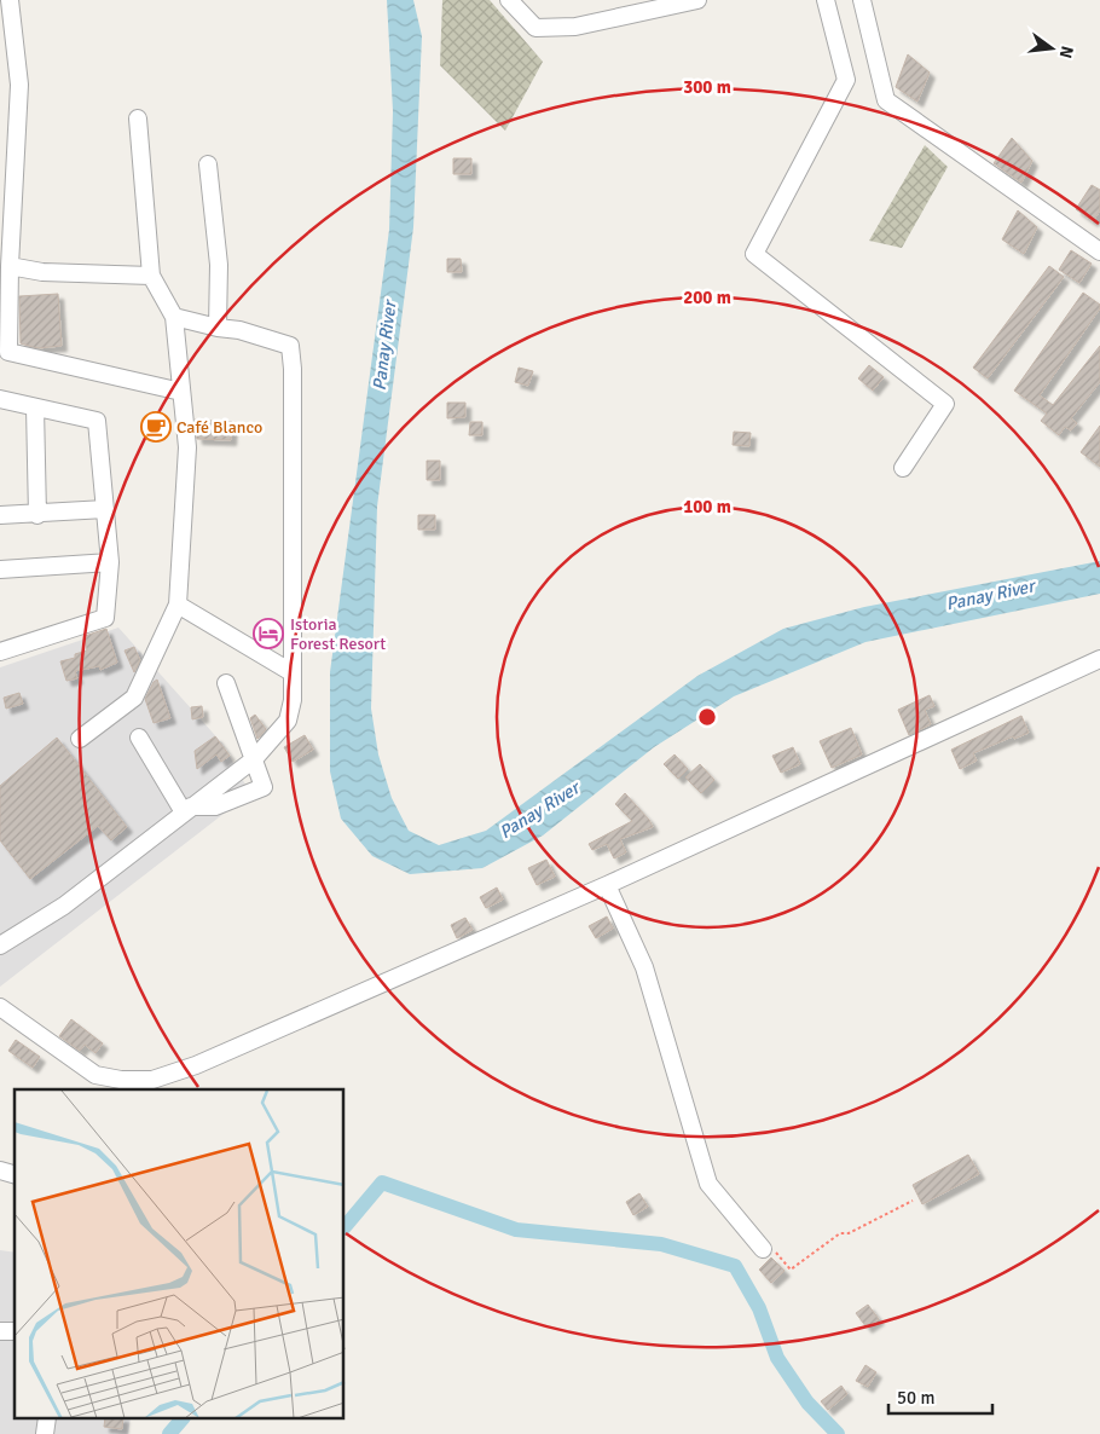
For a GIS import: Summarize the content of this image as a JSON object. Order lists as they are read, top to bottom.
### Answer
{
  "water": ["Panay River"],
  "places": {
    "cafe": ["Café Blanco"],
    "hotel": ["Istoria Forest Resort"]
  },
  "scale_bar": "50 m",
  "north": "right",
  "rings": ["300 m", "200 m", "100 m"]
}
